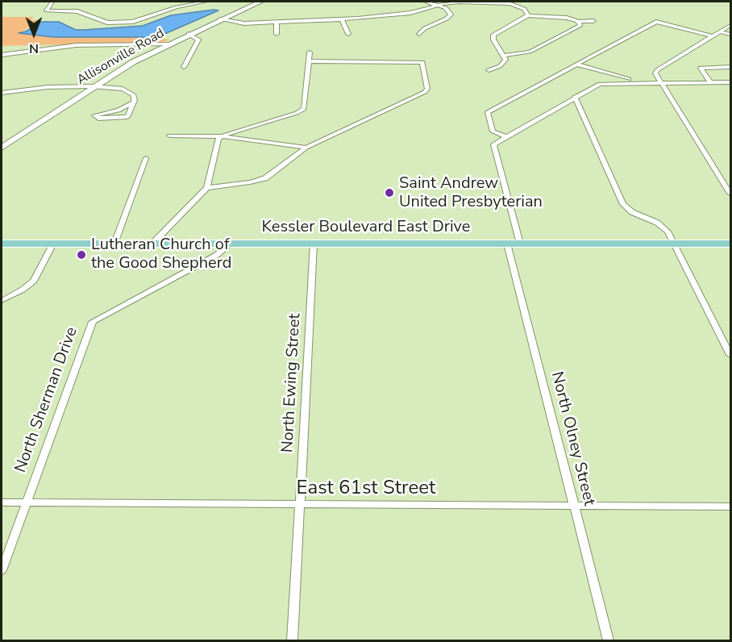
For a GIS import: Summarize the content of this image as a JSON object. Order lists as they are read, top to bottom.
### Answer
{
  "streets": {
    "main road": ["Allisonville Road", "Kessler Boulevard East Drive"],
    "street": [
      "North Ewing Street",
      "North Sherman Drive",
      "North Olney Street",
      "East 61st Street"
    ]
  },
  "crossings": [
    ["Kessler Boulevard East Drive", "North Ewing Street"],
    ["Kessler Boulevard East Drive", "North Sherman Drive"],
    ["Kessler Boulevard East Drive", "North Olney Street"],
    ["North Ewing Street", "East 61st Street"],
    ["North Sherman Drive", "East 61st Street"],
    ["North Olney Street", "East 61st Street"]
  ],
  "places": ["Saint Andrew United Presbyterian", "Lutheran Church of the Good Shepherd"],
  "north": "bottom"
}
